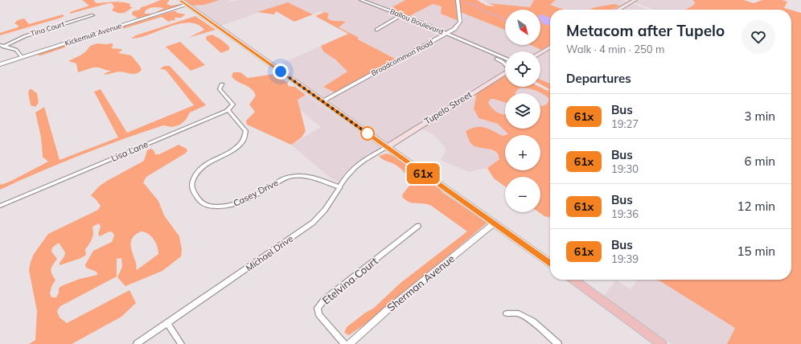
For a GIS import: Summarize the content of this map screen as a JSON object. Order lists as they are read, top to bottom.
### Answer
{
  "streets": {
    "main road": ["Tupelo Street"],
    "street": [
      "Ballou Boulevard",
      "Tina Court",
      "Kickemuit Avenue",
      "Broadcommon Road",
      "Lisa Lane",
      "Casey Drive",
      "Michael Drive",
      "Etelvina Court",
      "Sherman Avenue"
    ]
  },
  "crossings": [
    ["Ballou Boulevard", "Broadcommon Road"],
    ["Tupelo Street", "Michael Drive"],
    ["Lisa Lane", "Casey Drive"],
    ["Casey Drive", "Michael Drive"]
  ],
  "lines": ["bus line 61x"],
  "north": "bottom right",
  "page": {
    "on_map": "61x",
    "map_buttons": ["+", "−"],
    "heading": [
      ["Metacom after Tupelo", "Walk · 4 min · 250 m"],
      "Departures"
    ],
    "list": [
      {
        "mark": "61x",
        "name": "Bus",
        "note": "19:27",
        "value": "3 min"
      },
      {
        "mark": "61x",
        "name": "Bus",
        "note": "19:30",
        "value": "6 min"
      },
      {
        "mark": "61x",
        "name": "Bus",
        "note": "19:36",
        "value": "12 min"
      },
      {
        "mark": "61x",
        "name": "Bus",
        "note": "19:39",
        "value": "15 min"
      }
    ]
  }
}
